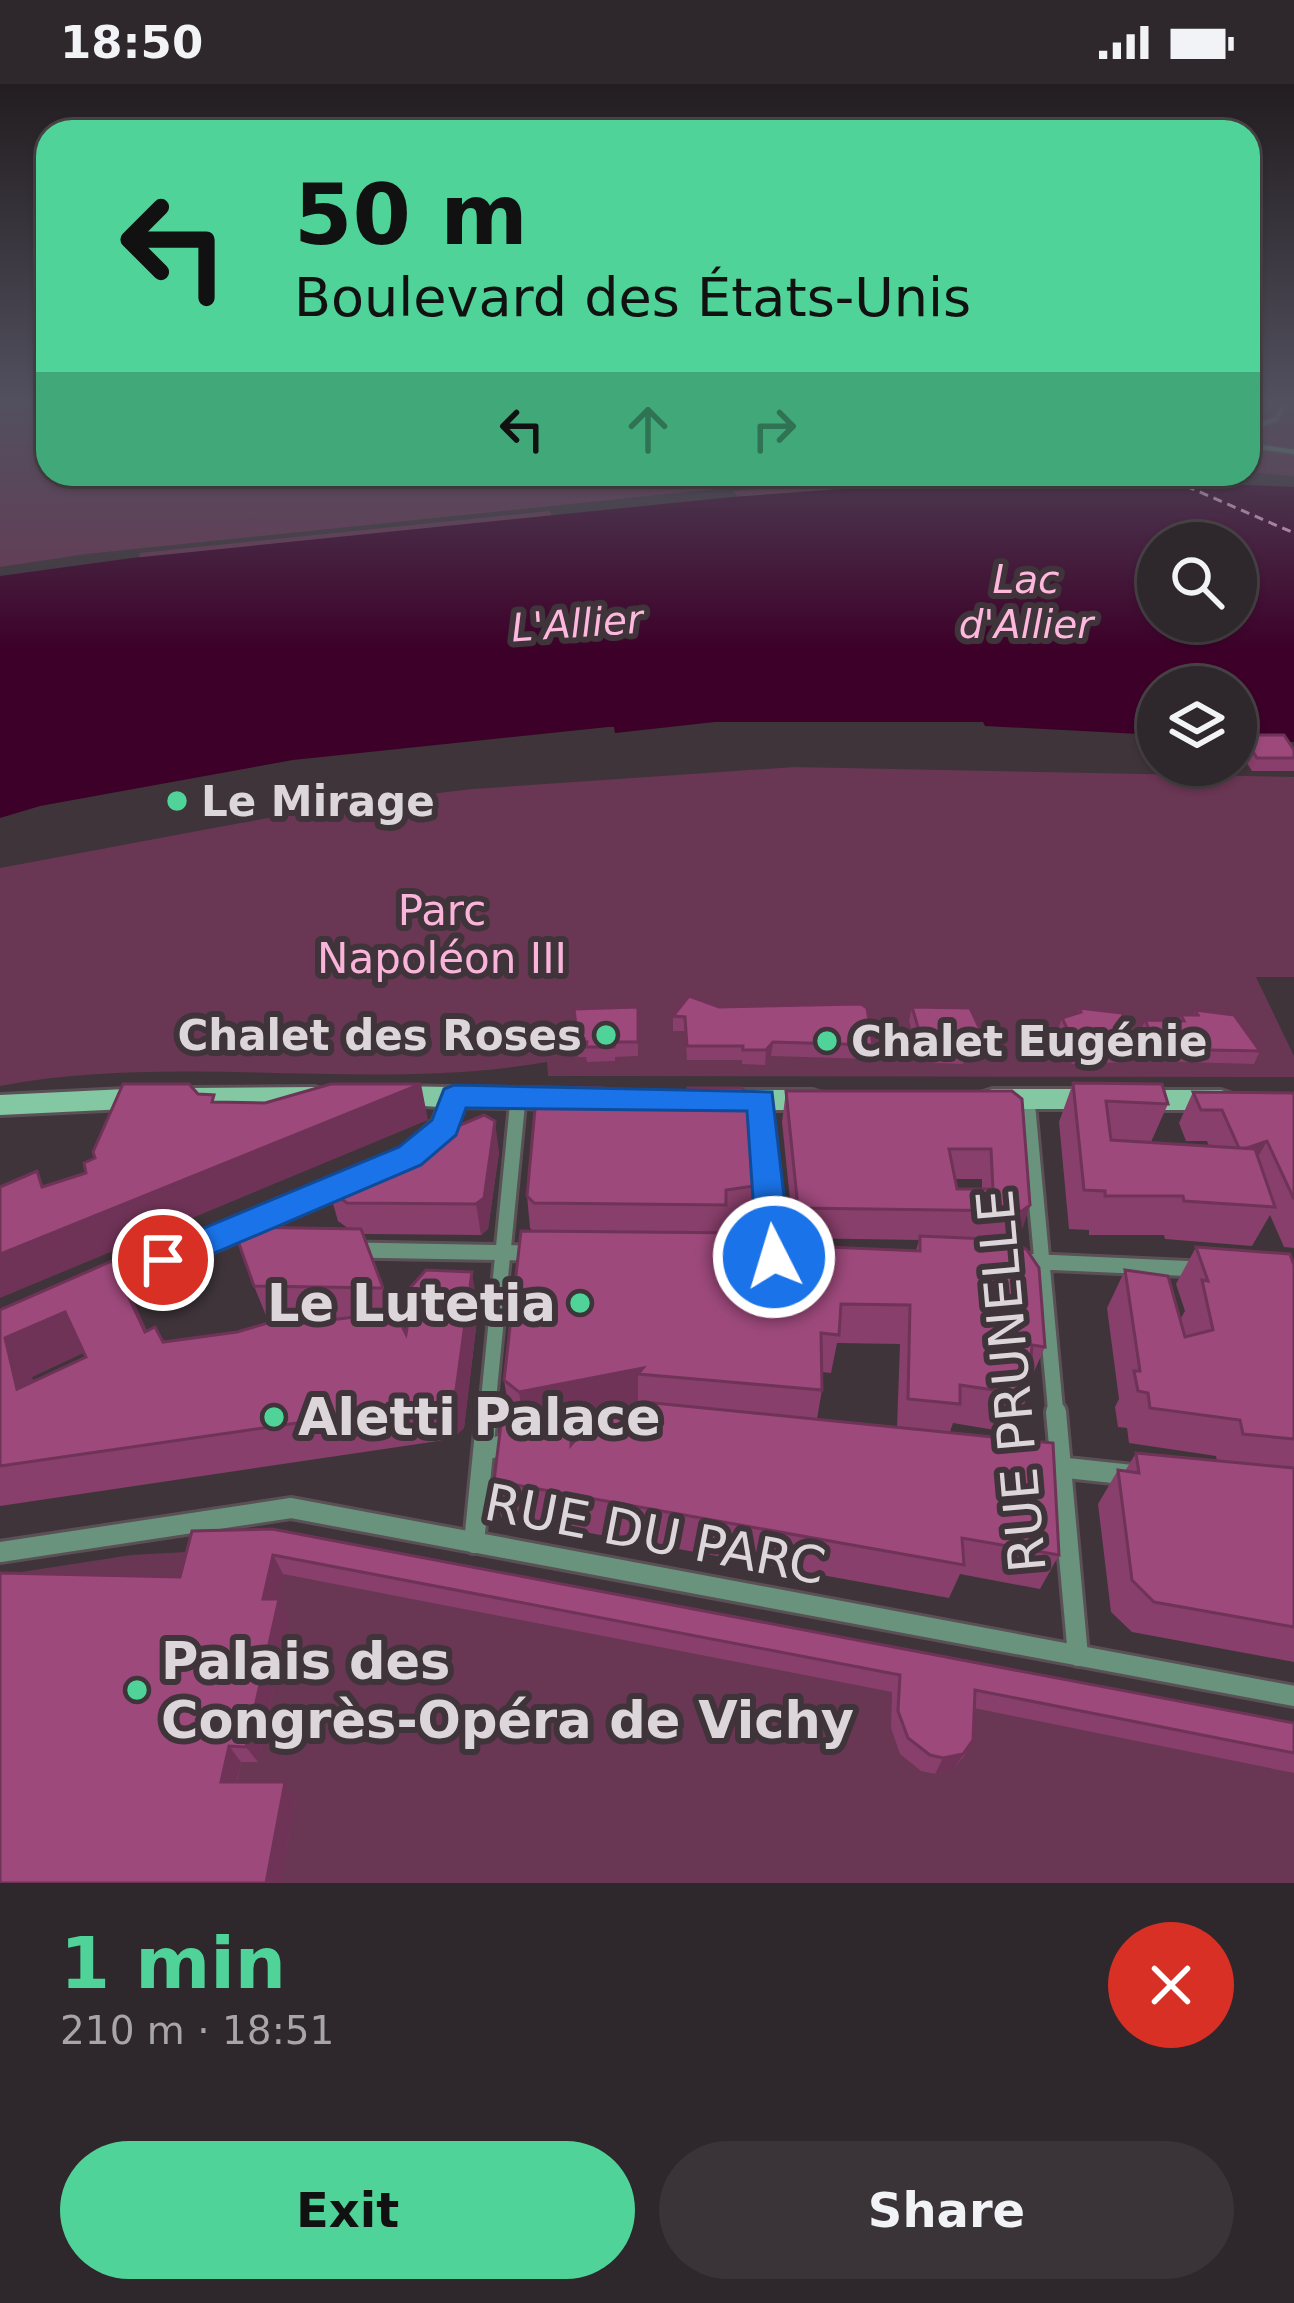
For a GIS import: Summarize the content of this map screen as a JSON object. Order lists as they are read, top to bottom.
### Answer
{
  "streets": {
    "street": ["RUE PRUNELLE", "RUE DU PARC"]
  },
  "crossings": [
    ["RUE PRUNELLE", "RUE DU PARC"]
  ],
  "water": ["Lac d'Allier", "L'Allier"],
  "parks": ["Parc Napoléon III"],
  "places": [
    "Le Mirage",
    "Chalet des Roses",
    "Chalet Eugénie",
    "Le Lutetia",
    "Aletti Palace",
    "Palais des Congrès-Opéra de Vichy"
  ],
  "page": {
    "status": "18:50",
    "turn": ["50 m", "Boulevard des États-Unis"],
    "heading": ["1 min", "210 m · 18:51"],
    "buttons": ["Exit", "Share"]
  }
}
